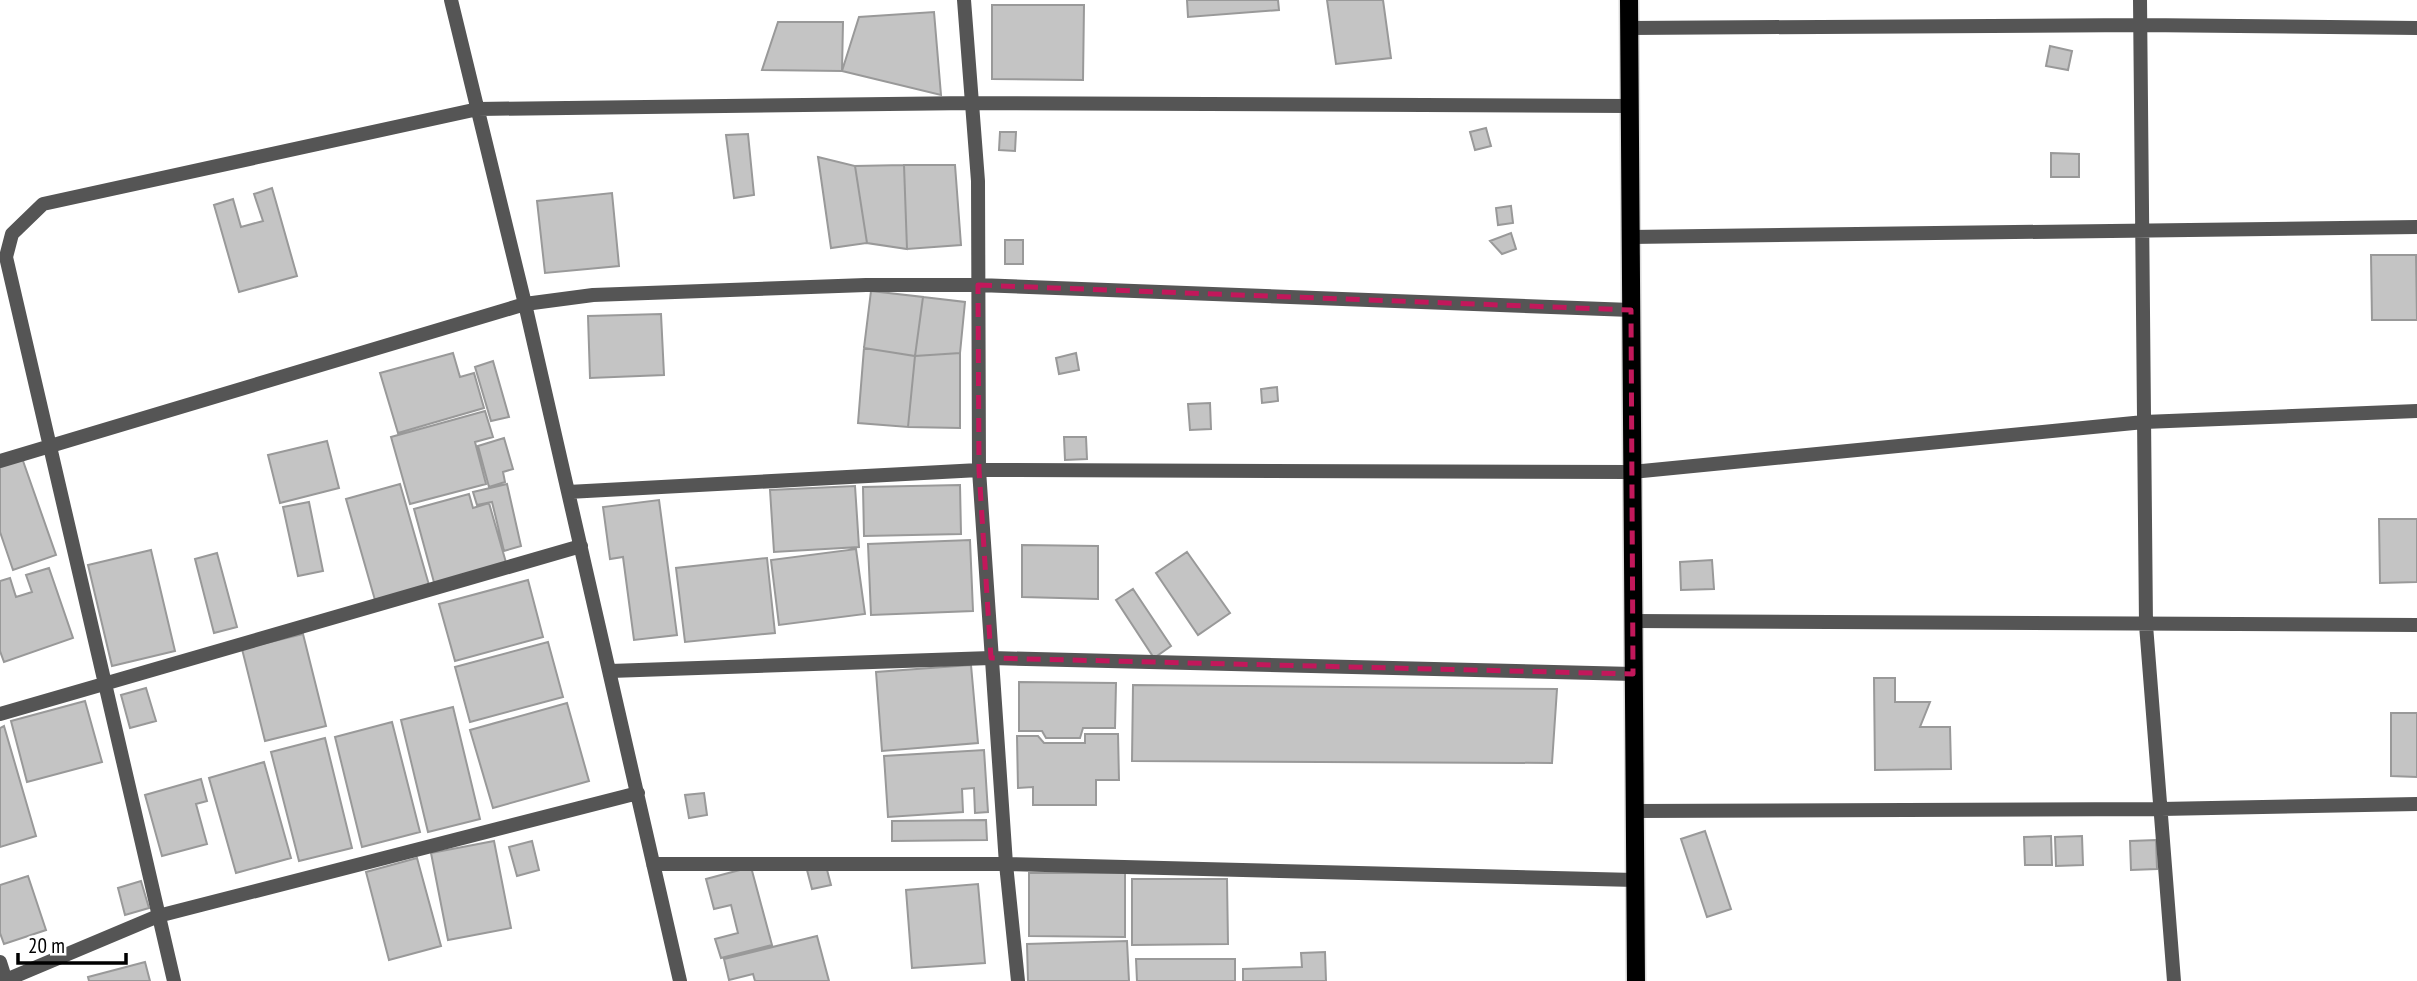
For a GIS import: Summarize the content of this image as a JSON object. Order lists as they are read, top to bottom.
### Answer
{
  "scale_bar": "20 m"
}
